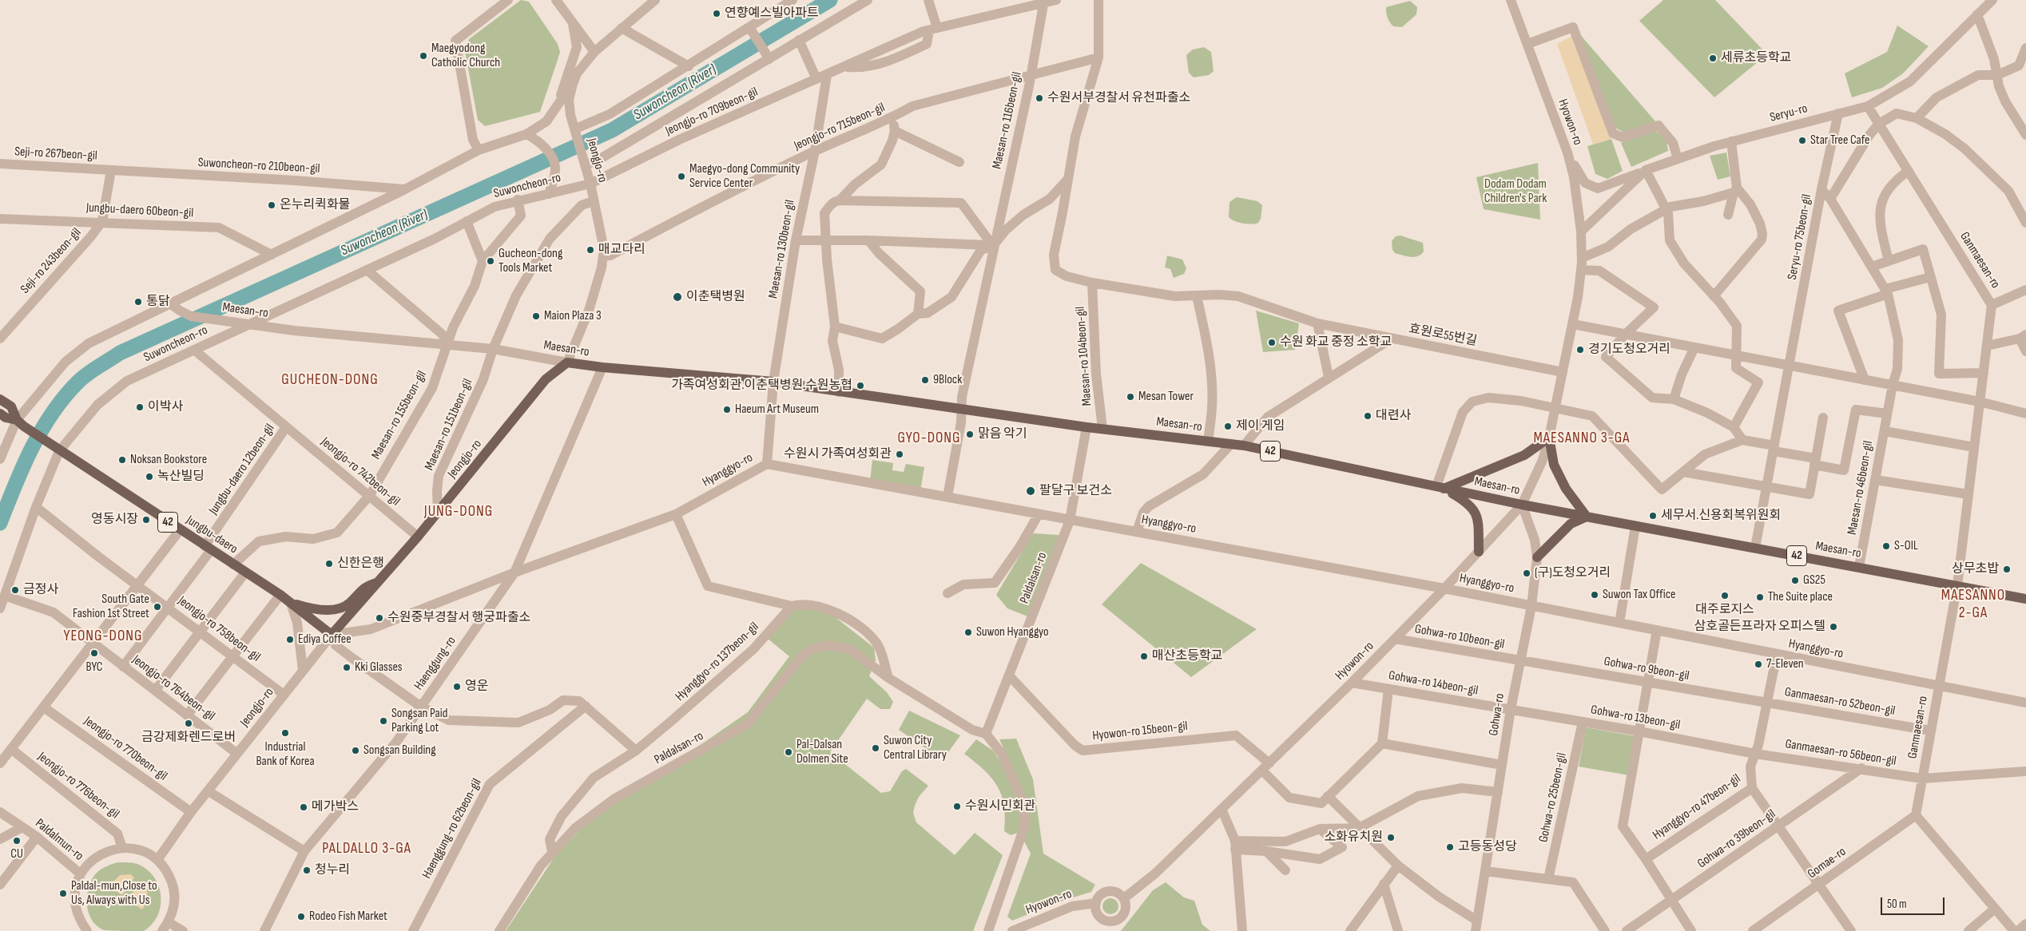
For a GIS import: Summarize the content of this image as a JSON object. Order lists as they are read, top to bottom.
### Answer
{
  "streets": {
    "main road": [
      "Jeongjo-ro",
      "Maesan-ro",
      "42",
      "Jungbu-daero"
    ],
    "street": [
      "Jeongjo-ro 709beon-gil",
      "Seryu-ro",
      "Maesan-ro 116beon-gil",
      "Hyowon-ro",
      "Jeongjo-ro 715beon-gil",
      "Seji-ro 267beon-gil",
      "Suwoncheon-ro 210beon-gil",
      "Suwoncheon-ro",
      "Jungbu-daero 60beon-gil",
      "Seryu-ro 75beon-gil",
      "Maesan-ro 130beon-gil",
      "Ganmaesan-ro",
      "Seji-ro 243beon-gil",
      "효원로55번길",
      "Maesan-ro 104beon-gil",
      "Maesan-ro 155beon-gil",
      "Maesan-ro 151beon-gil",
      "Jungbu-daero 12beon-gil",
      "Hyanggyo-ro",
      "Jeongjo-ro 742beon-gil",
      "Maesan-ro 46beon-gil",
      "Paldalsan-ro",
      "Jeongjo-ro 758beon-gil",
      "Gohwa-ro 10beon-gil",
      "Hyanggyo-ro 137beon-gil",
      "Haenggung-ro",
      "Gohwa-ro 9beon-gil",
      "Gohwa-ro 14beon-gil",
      "Jeongjo-ro 764beon-gil",
      "Ganmaesan-ro 52beon-gil",
      "Gohwa-ro",
      "Gohwa-ro 13beon-gil",
      "Hyowon-ro 15beon-gil",
      "Jeongjo-ro 770beon-gil",
      "Ganmaesan-ro 56beon-gil",
      "Jeongjo-ro 776beon-gil",
      "Gohwa-ro 25beon-gil",
      "Hyanggyo-ro 47beon-gil",
      "Haenggung-ro 62beon-gil",
      "Gohwa-ro 39beon-gil",
      "Paldalmun-ro",
      "Gomae-ro"
    ]
  },
  "crossings": [
    ["Jeongjo-ro 709beon-gil", "Maesan-ro 116beon-gil"],
    ["Jeongjo-ro 709beon-gil", "Jeongjo-ro"],
    ["Jeongjo-ro 709beon-gil", "Suwoncheon-ro"],
    ["Jeongjo-ro 709beon-gil", "Maesan-ro 130beon-gil"],
    ["Seryu-ro", "Hyowon-ro"],
    ["Seryu-ro", "Seryu-ro 75beon-gil"],
    ["Seryu-ro", "Ganmaesan-ro"],
    ["Maesan-ro 116beon-gil", "Jeongjo-ro 715beon-gil"],
    ["Maesan-ro 116beon-gil", "Maesan-ro"],
    ["Maesan-ro 116beon-gil", "효원로55번길"],
    ["Hyowon-ro", "Maesan-ro"],
    ["Hyowon-ro", "효원로55번길"],
    ["Hyowon-ro", "Hyanggyo-ro"],
    ["Hyowon-ro", "Gohwa-ro 10beon-gil"],
    ["Hyowon-ro", "Gohwa-ro 14beon-gil"],
    ["Hyowon-ro", "Gohwa-ro"],
    ["Hyowon-ro", "Hyowon-ro 15beon-gil"],
    ["Jeongjo-ro 715beon-gil", "Jeongjo-ro"],
    ["Jeongjo-ro 715beon-gil", "Maesan-ro 130beon-gil"],
    ["Seji-ro 267beon-gil", "Suwoncheon-ro 210beon-gil"],
    ["Seji-ro 267beon-gil", "Seji-ro 243beon-gil"],
    ["Jeongjo-ro", "Suwoncheon-ro"],
    ["Jeongjo-ro", "Maesan-ro"],
    ["Jeongjo-ro", "Maesan-ro 151beon-gil"],
    ["Jeongjo-ro", "Hyanggyo-ro"],
    ["Jeongjo-ro", "Jeongjo-ro 742beon-gil"],
    ["Jeongjo-ro", "Jungbu-daero"],
    ["Jeongjo-ro", "Jeongjo-ro 758beon-gil"],
    ["Jeongjo-ro", "Jeongjo-ro 764beon-gil"],
    ["Jeongjo-ro", "Jeongjo-ro 770beon-gil"],
    ["Suwoncheon-ro 210beon-gil", "Seji-ro 243beon-gil"],
    ["Suwoncheon-ro", "Maesan-ro"],
    ["Suwoncheon-ro", "Jeongjo-ro 742beon-gil"],
    ["Suwoncheon-ro", "Jungbu-daero"],
    ["Suwoncheon-ro", "Jeongjo-ro 758beon-gil"],
    ["Suwoncheon-ro", "Jeongjo-ro 764beon-gil"],
    ["Jungbu-daero 60beon-gil", "Seji-ro 243beon-gil"],
    ["Seryu-ro 75beon-gil", "Maesan-ro"],
    ["Seryu-ro 75beon-gil", "Maesan-ro 46beon-gil"],
    ["Maesan-ro 130beon-gil", "Maesan-ro"],
    ["Maesan-ro 130beon-gil", "Hyanggyo-ro"],
    ["Ganmaesan-ro", "Maesan-ro"],
    ["Ganmaesan-ro", "Hyanggyo-ro"],
    ["Ganmaesan-ro", "Ganmaesan-ro 52beon-gil"],
    ["Ganmaesan-ro", "Ganmaesan-ro 56beon-gil"],
    ["Ganmaesan-ro", "Gomae-ro"],
    ["Maesan-ro", "Maesan-ro 104beon-gil"],
    ["Maesan-ro", "Maesan-ro 155beon-gil"],
    ["Maesan-ro", "Maesan-ro 151beon-gil"],
    ["Maesan-ro", "Maesan-ro 46beon-gil"],
    ["Maesan-ro", "Paldalsan-ro"],
    ["Maesan-ro", "Haenggung-ro"],
    ["Maesan-ro", "Gohwa-ro"],
    ["효원로55번길", "Maesan-ro 104beon-gil"],
    ["Maesan-ro 155beon-gil", "Jeongjo-ro 742beon-gil"],
    ["Maesan-ro 155beon-gil", "Jungbu-daero"],
    ["Jungbu-daero 12beon-gil", "Jeongjo-ro 742beon-gil"],
    ["Jungbu-daero 12beon-gil", "Jungbu-daero"],
    ["Jungbu-daero 12beon-gil", "Jeongjo-ro 758beon-gil"],
    ["Jungbu-daero 12beon-gil", "Jeongjo-ro 764beon-gil"],
    ["Hyanggyo-ro", "Jungbu-daero"],
    ["Hyanggyo-ro", "Paldalsan-ro"],
    ["Hyanggyo-ro", "Haenggung-ro"],
    ["Hyanggyo-ro", "Gohwa-ro"],
    ["Hyanggyo-ro", "Hyanggyo-ro 47beon-gil"],
    ["Paldalsan-ro", "Hyanggyo-ro 137beon-gil"],
    ["Paldalsan-ro", "Hyowon-ro 15beon-gil"],
    ["Gohwa-ro 10beon-gil", "Gohwa-ro 9beon-gil"],
    ["Gohwa-ro 10beon-gil", "Gohwa-ro"],
    ["Gohwa-ro 9beon-gil", "Ganmaesan-ro 52beon-gil"],
    ["Gohwa-ro 9beon-gil", "Gohwa-ro"],
    ["Gohwa-ro 9beon-gil", "Hyanggyo-ro 47beon-gil"],
    ["Gohwa-ro 14beon-gil", "Gohwa-ro"],
    ["Gohwa-ro 14beon-gil", "Gohwa-ro 13beon-gil"],
    ["Ganmaesan-ro 52beon-gil", "Hyanggyo-ro 47beon-gil"],
    ["Gohwa-ro", "Gohwa-ro 13beon-gil"],
    ["Gohwa-ro 13beon-gil", "Ganmaesan-ro 56beon-gil"],
    ["Gohwa-ro 13beon-gil", "Gohwa-ro 25beon-gil"],
    ["Gohwa-ro 13beon-gil", "Hyanggyo-ro 47beon-gil"],
    ["Ganmaesan-ro 56beon-gil", "Hyanggyo-ro 47beon-gil"],
    ["Ganmaesan-ro 56beon-gil", "Gohwa-ro 39beon-gil"]
  ],
  "districts": [
    "GUCHEON-DONG",
    "GYO-DONG",
    "MAESANNO 3-GA",
    "JUNG-DONG",
    "MAESANNO 2-GA",
    "YEONG-DONG",
    "PALDALLO 3-GA"
  ],
  "water": ["Suwoncheon (River)"],
  "parks": ["Dodam Dodam Children's Park"],
  "places": [
    "연향예스빌아파트",
    "Maegyodong Catholic Church",
    "세류초등학교",
    "수원서부경찰서 유천파출소",
    "Star Tree Cafe",
    "Maegyo-dong Community Service Center",
    "온누리퀵화물",
    "매교다리",
    "Gucheon-dong Tools Market",
    "이춘택병원",
    "통닭",
    "Maion Plaza 3",
    "수원 화교 중정 소학교",
    "경기도청오거리",
    "9Block",
    "가족여성회관.이춘택병원.수원농협",
    "Mesan Tower",
    "이박사",
    "Haeum Art Museum",
    "대련사",
    "제이 게임",
    "맑음 악기",
    "수원시 가족여성회관",
    "Noksan Bookstore",
    "녹산빌딩",
    "팔달구 보건소",
    "세무서.신용회복위원회",
    "영동시장",
    "S-OIL",
    "신한은행",
    "상무초밥",
    "(구)도청오거리",
    "GS25",
    "금정사",
    "Suwon Tax Office",
    "대주로지스",
    "The Suite place",
    "South Gate Fashion 1st Street",
    "수원중부경찰서 행궁파출소",
    "삼호골든프라자 오피스텔",
    "Suwon Hyanggyo",
    "Ediya Coffee",
    "BYC",
    "매산초등학교",
    "7-Eleven",
    "Kki Glasses",
    "영운",
    "Songsan Paid Parking Lot",
    "금강제화렌드로버",
    "Industrial Bank of Korea",
    "Suwon City Central Library",
    "Songsan Building",
    "Pal-Dalsan Dolmen Site",
    "수원시민회관",
    "메가박스",
    "소화유치원",
    "CU",
    "고등동성당",
    "청누리",
    "Paldal-mun,Close to Us, Always with Us",
    "Rodeo Fish Market"
  ],
  "scale_bar": "50 m"
}
